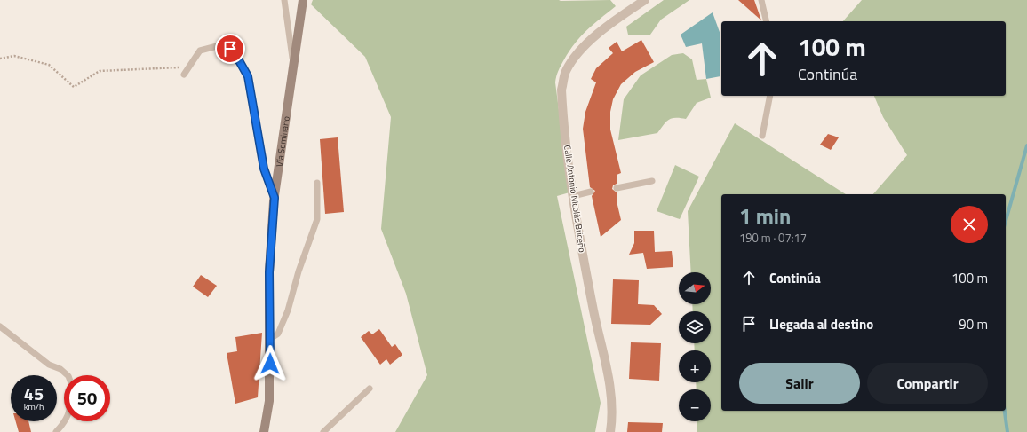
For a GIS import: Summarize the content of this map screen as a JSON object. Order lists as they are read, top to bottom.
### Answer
{
  "streets": {
    "main road": ["Vía Seminario"],
    "street": ["Calle Antonio Nicolás Briceño"]
  },
  "north": "right",
  "page": {
    "turn": ["100 m", "Continúa"],
    "heading": ["1 min", "190 m · 07:17"],
    "list": [
      {
        "name": "Continúa",
        "value": "100 m"
      },
      {
        "name": "Llegada al destino",
        "value": "90 m"
      }
    ],
    "map_buttons": ["+", "−"],
    "buttons": ["Salir", "Compartir"],
    "speed": "45 km/h",
    "limit": "50"
  }
}
